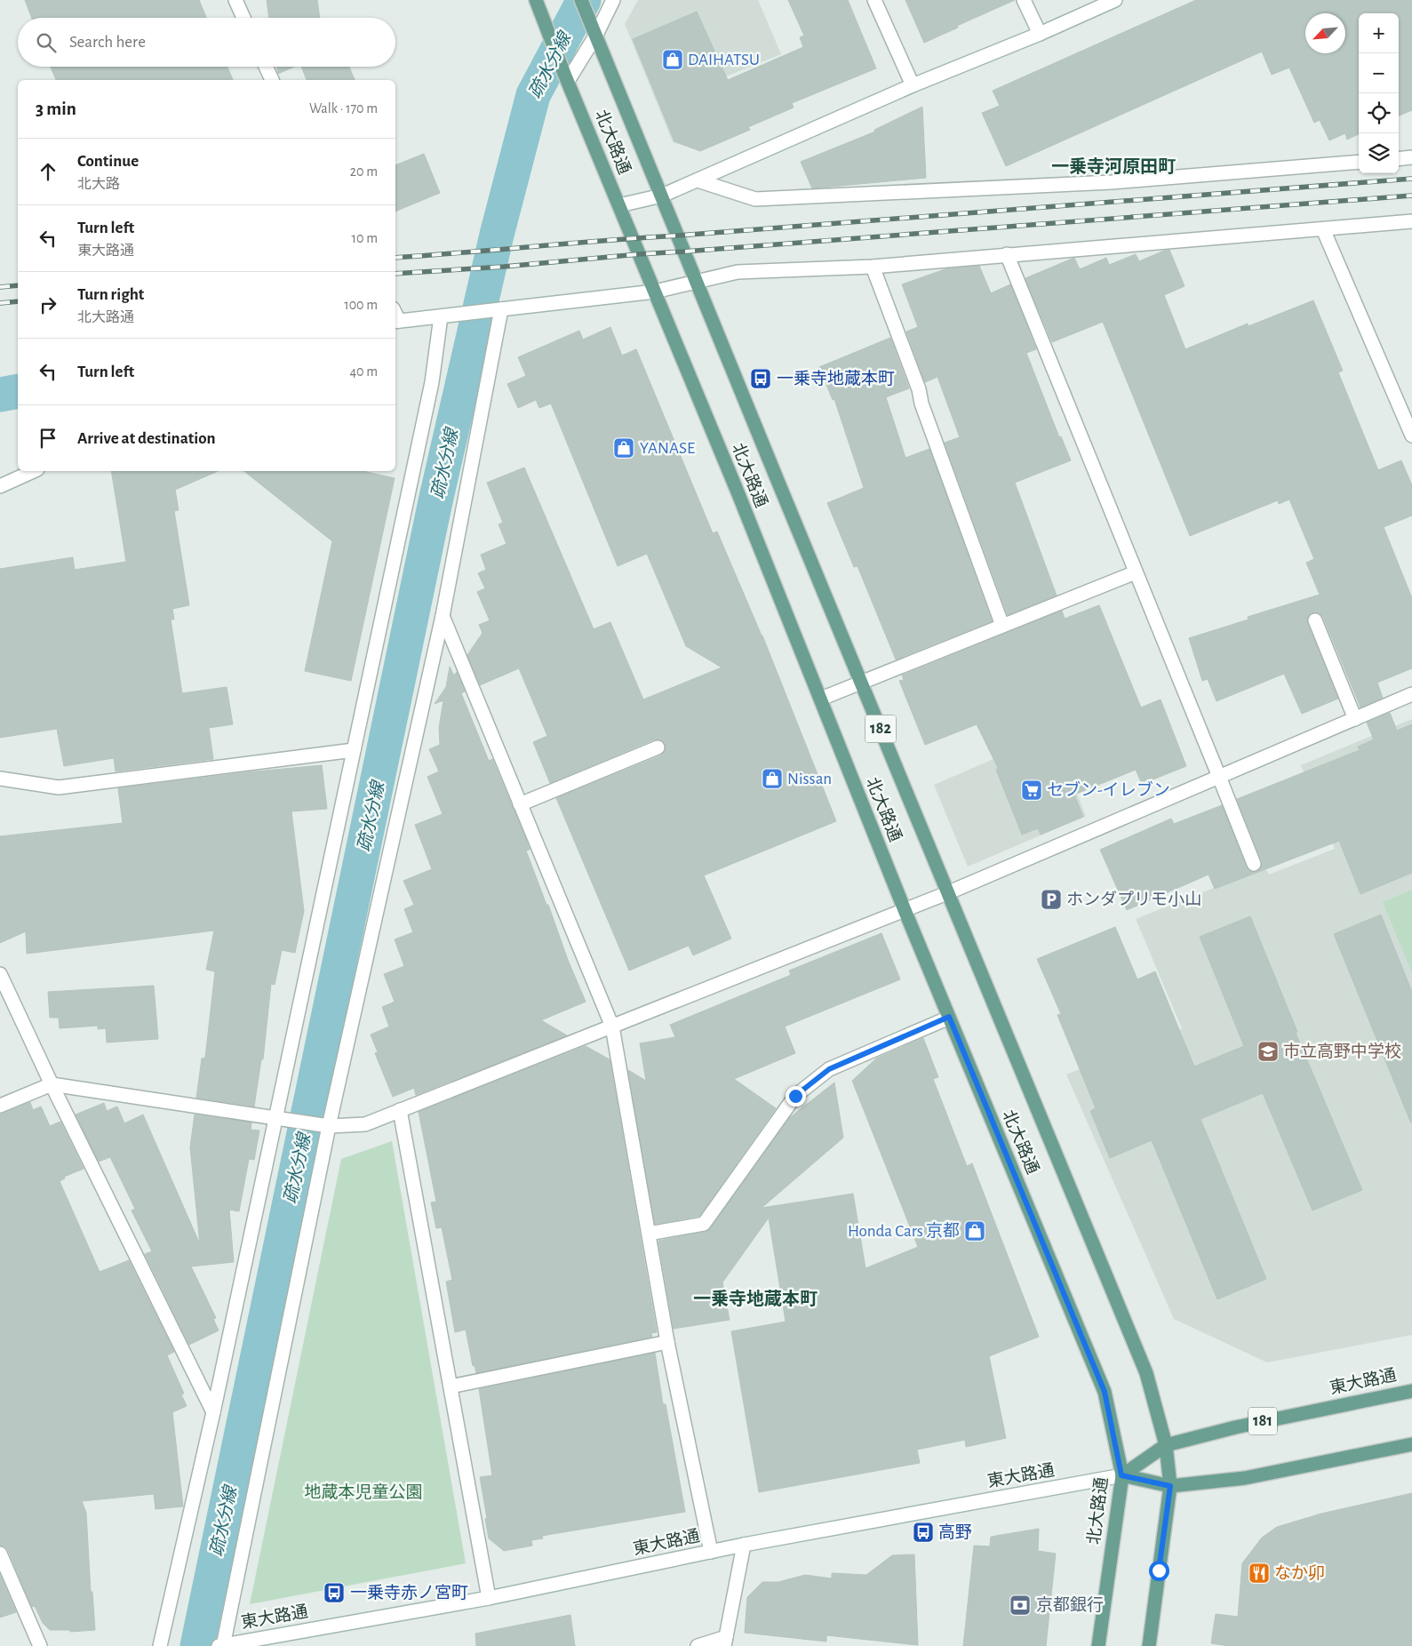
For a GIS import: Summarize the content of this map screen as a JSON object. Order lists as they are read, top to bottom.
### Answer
{
  "streets": {
    "main road": [
      "北大路通",
      "182",
      "東大路通",
      "181"
    ]
  },
  "crossings": [
    ["北大路通", "東大路通"]
  ],
  "districts": ["一乗寺河原田町", "一乗寺地蔵本町"],
  "water": ["疏水分線"],
  "parks": ["地蔵本児童公園"],
  "places": {
    "shop": [
      "DAIHATSU",
      "YANASE",
      "Nissan",
      "Honda Cars 京都"
    ],
    "bus stop": ["一乗寺地蔵本町", "高野", "一乗寺赤ノ宮町"],
    "supermarket": ["セブン-イレブン"],
    "parking": ["ホンダプリモ小山"],
    "school or university": ["市立高野中学校"],
    "restaurant": ["なか卯"],
    "bank": ["京都銀行"]
  },
  "north": "bottom left",
  "page": {
    "map_buttons": ["+", "−"],
    "search": "Search here",
    "heading": ["3 min", "Walk · 170 m"],
    "list": [
      ["Continue", "北大路", "20 m"],
      ["Turn left", "東大路通", "10 m"],
      ["Turn right", "北大路通", "100 m"],
      ["Turn left", "40 m"],
      "Arrive at destination"
    ]
  }
}
